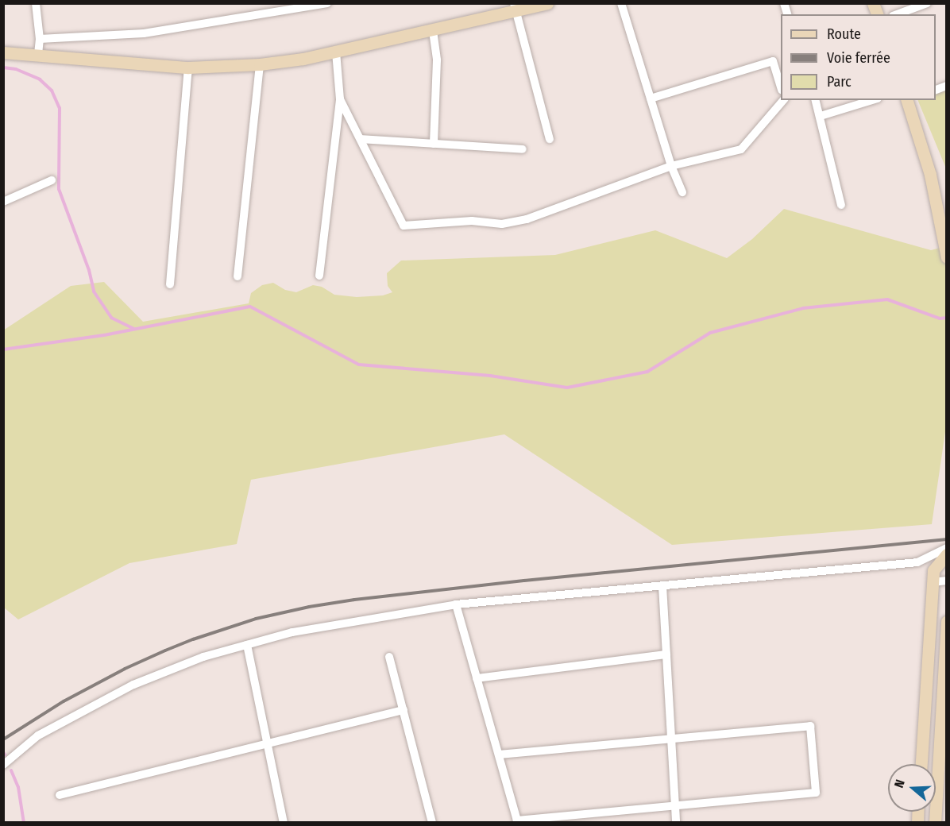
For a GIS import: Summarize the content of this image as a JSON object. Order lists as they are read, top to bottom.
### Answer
{
  "legend": ["Route", "Voie ferrée", "Parc"],
  "north": "left"
}
